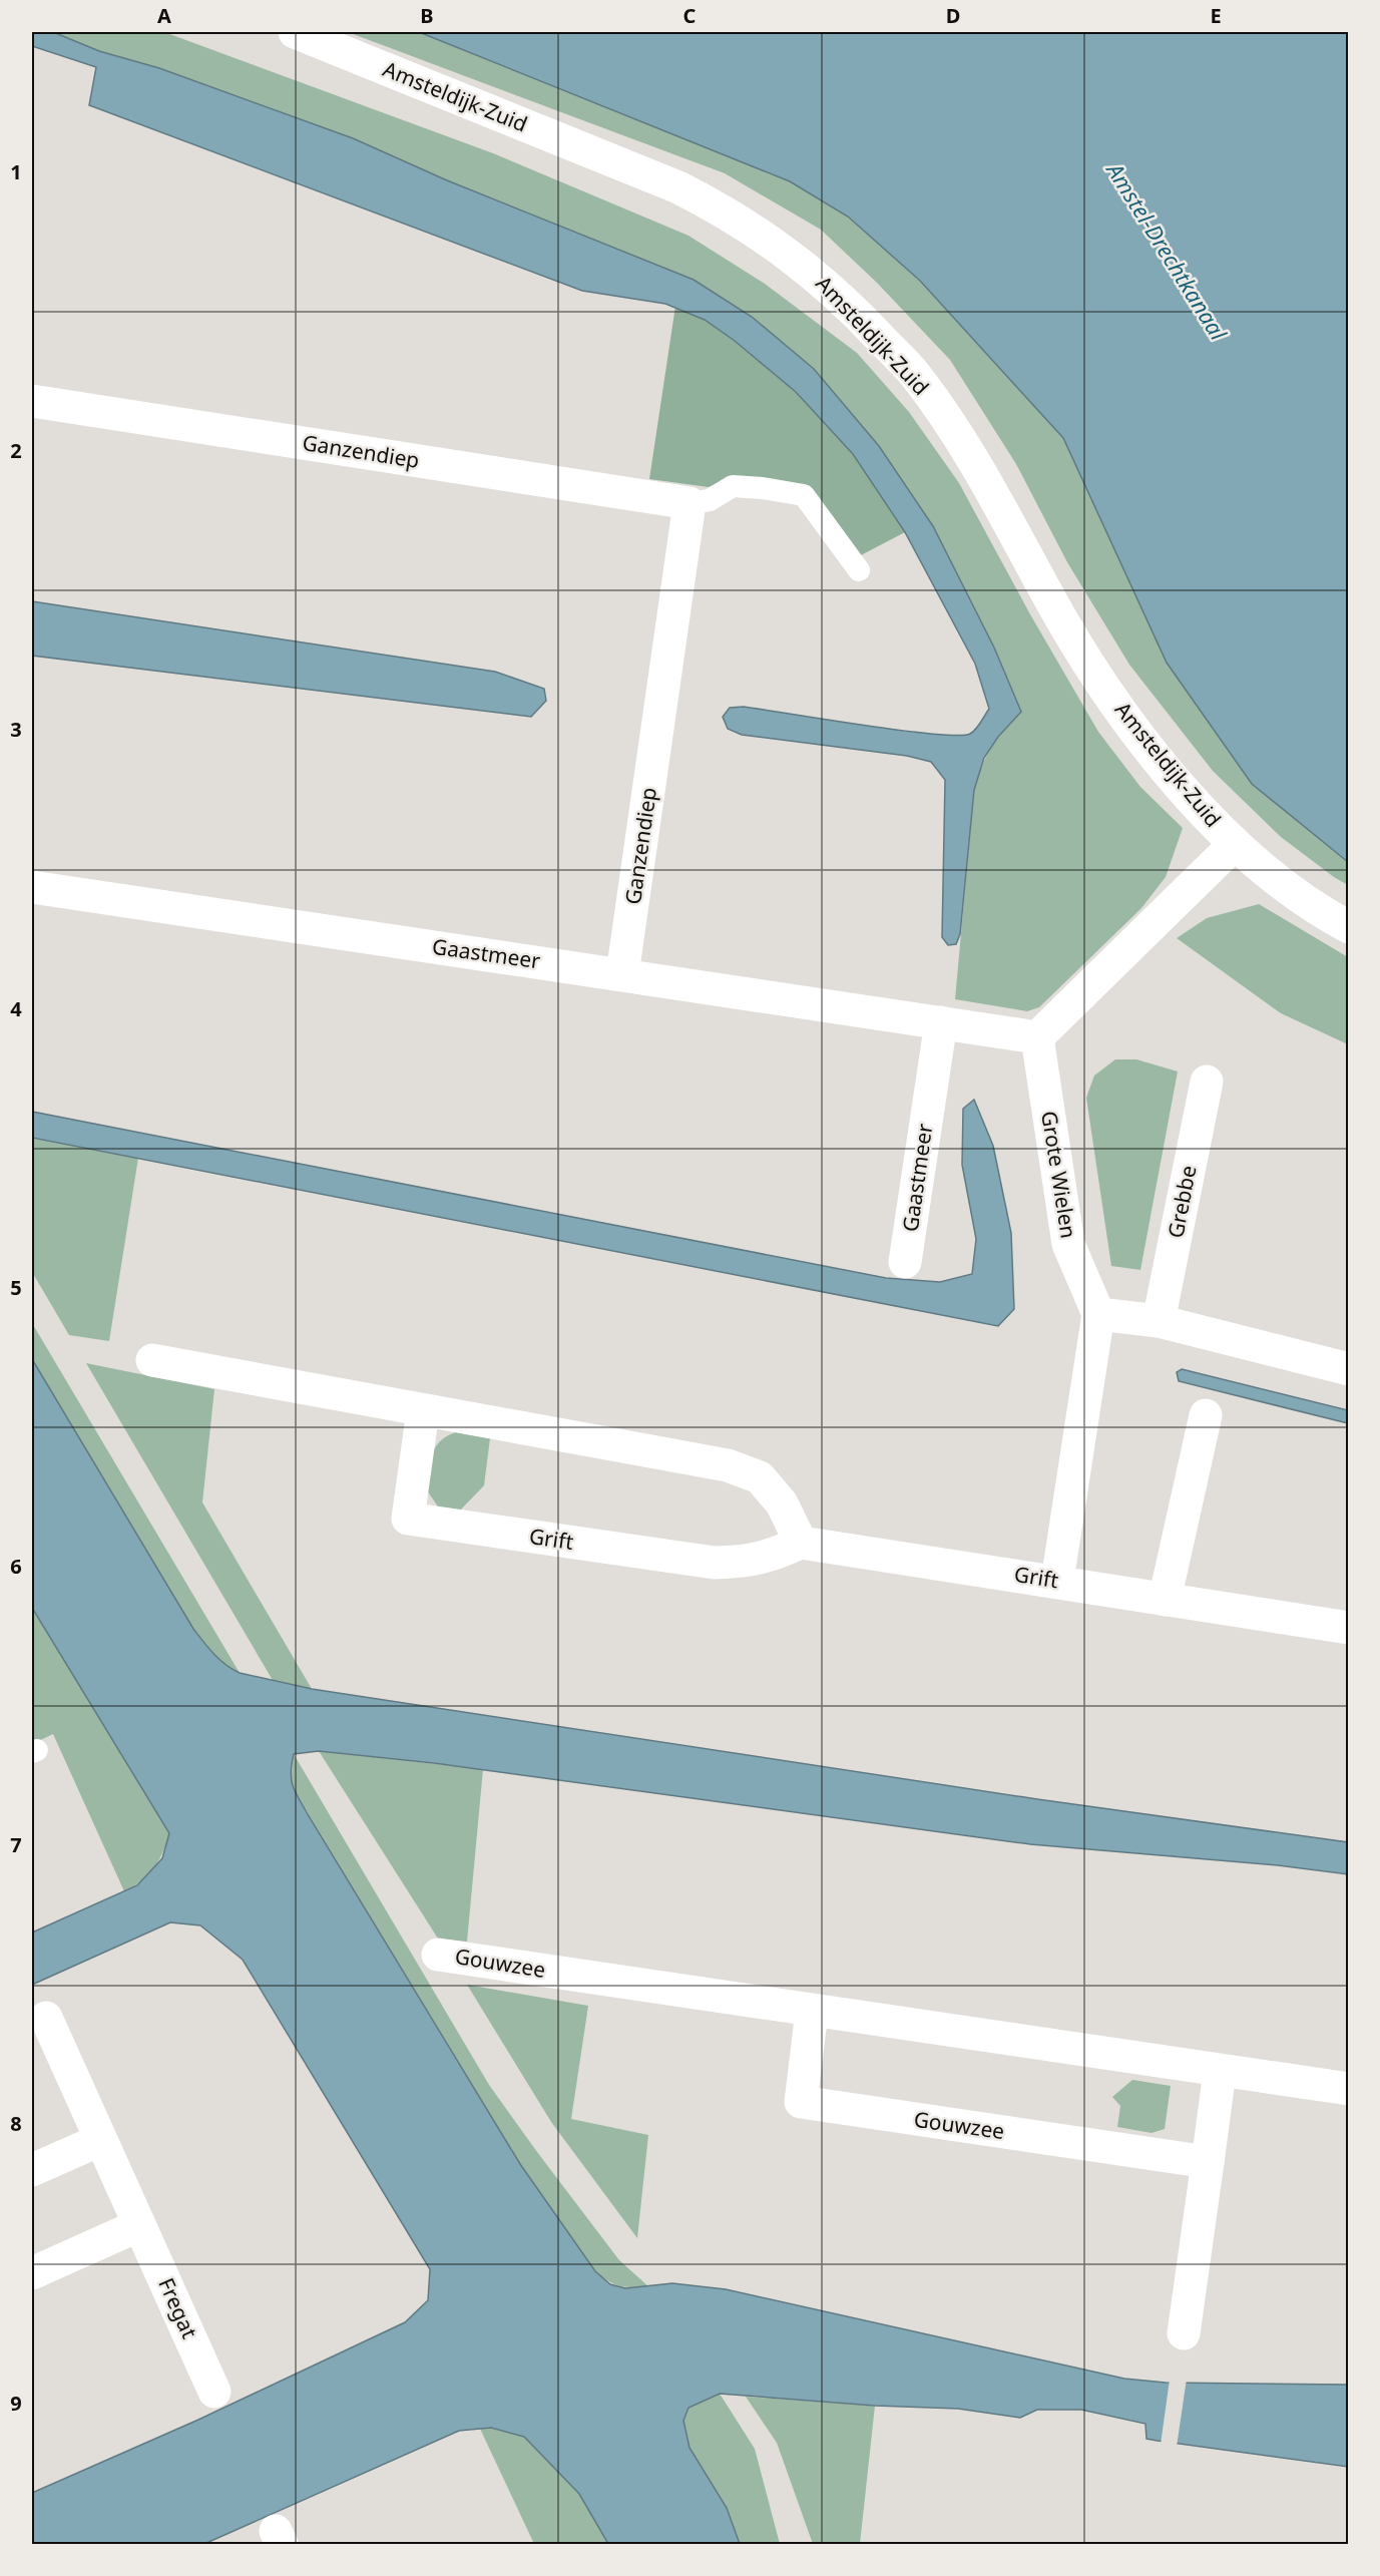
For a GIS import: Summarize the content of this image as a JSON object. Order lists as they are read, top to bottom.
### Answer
{
  "streets": {
    "street": [
      "Amsteldijk-Zuid",
      "Ganzendiep",
      "Gaastmeer",
      "Grote Wielen",
      "Grebbe",
      "Grift",
      "Gouwzee",
      "Fregat"
    ]
  },
  "crossings": [
    ["Ganzendiep", "Gaastmeer"],
    ["Gaastmeer", "Grote Wielen"]
  ],
  "water": ["Amstel-Drechtkanaal"],
  "grid": {
    "columns": [
      "A",
      "B",
      "C",
      "D",
      "E"
    ],
    "rows": [
      "1",
      "2",
      "3",
      "4",
      "5",
      "6",
      "7",
      "8",
      "9"
    ]
  }
}
